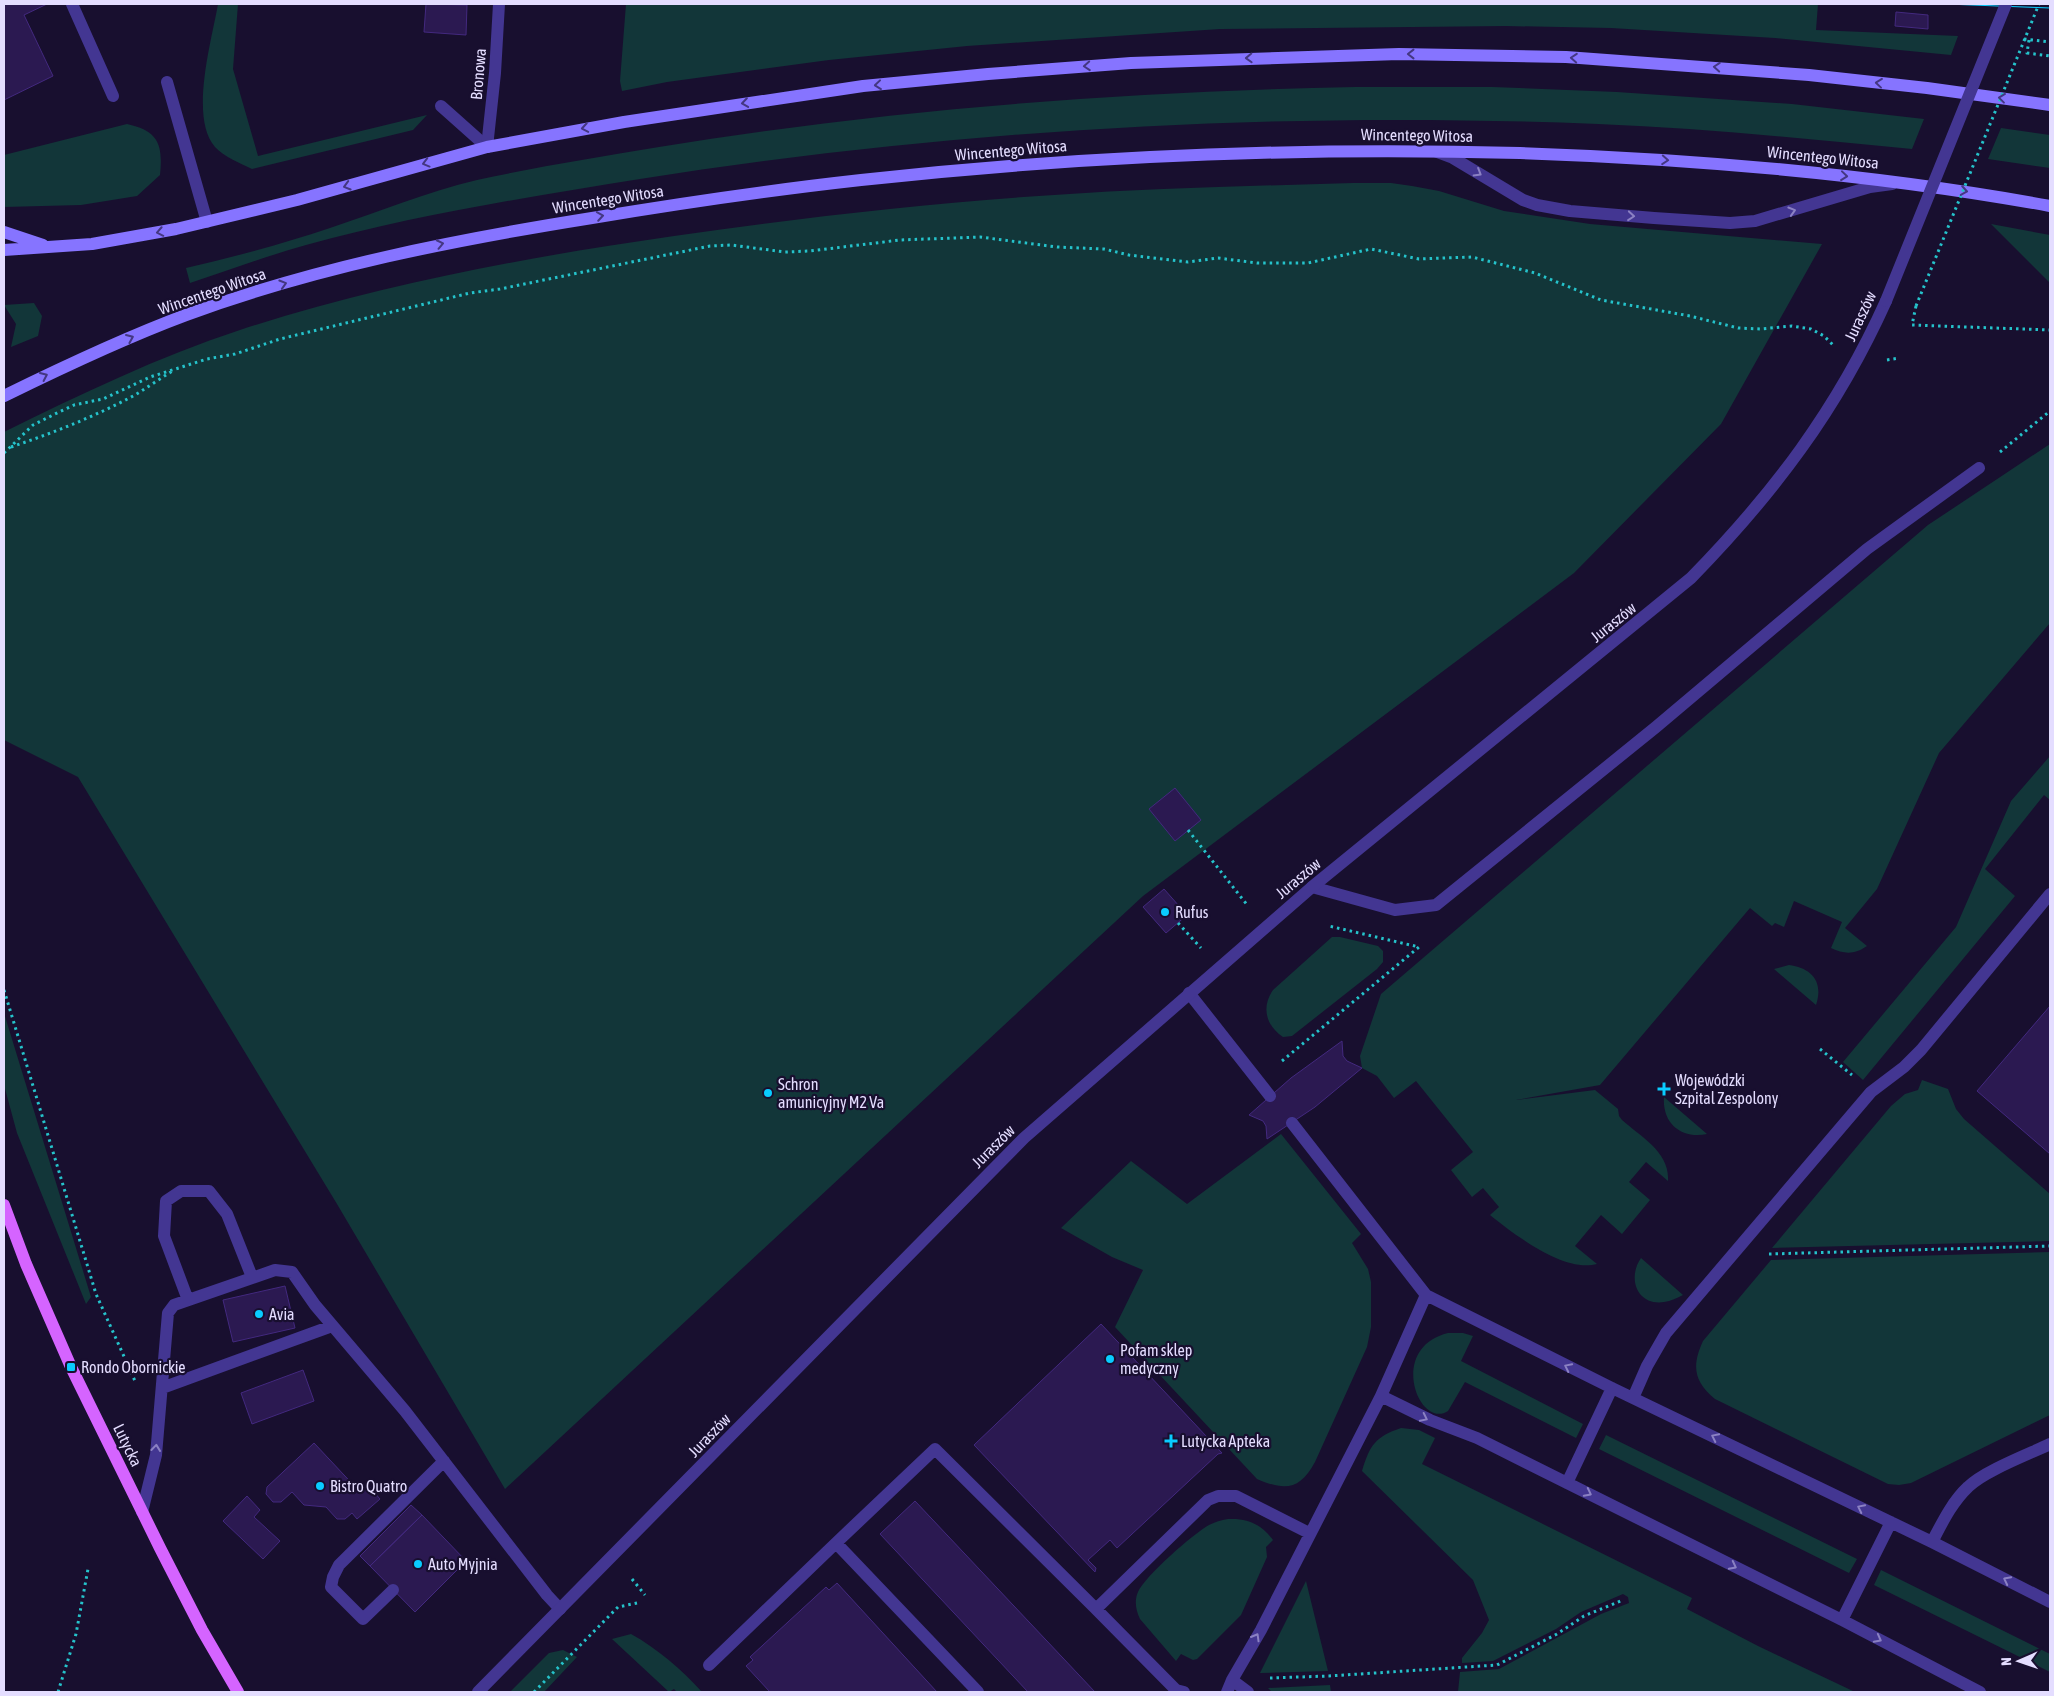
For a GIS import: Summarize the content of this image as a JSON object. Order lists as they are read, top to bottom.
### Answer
{
  "streets": {
    "main road": ["Wincentego Witosa", "Lutycka"],
    "street": ["Bronowa", "Juraszów"]
  },
  "places": {
    "other": [
      "Rufus",
      "Schron amunicyjny M2 Va",
      "Avia",
      "Pofam sklep medyczny",
      "Bistro Quatro",
      "Auto Myjnia"
    ],
    "health": ["Wojewódzki Szpital Zespolony", "Lutycka Apteka"],
    "transit": ["Rondo Obornickie"]
  },
  "north": "left"
}
